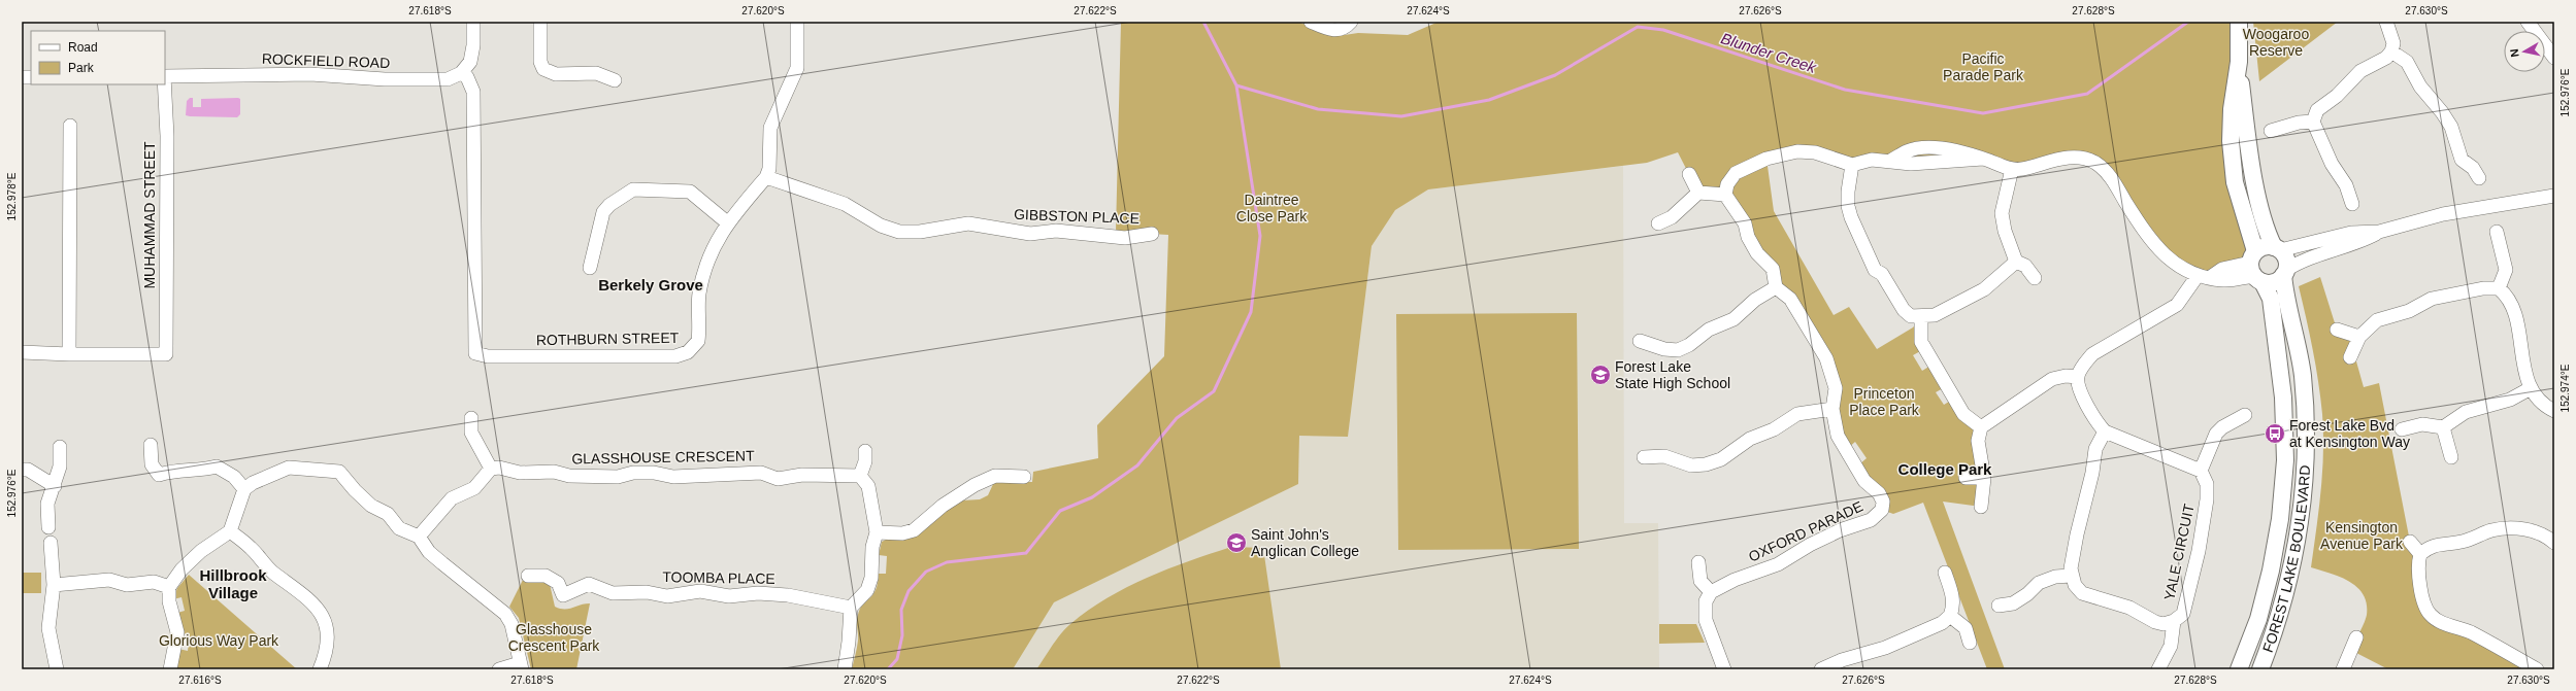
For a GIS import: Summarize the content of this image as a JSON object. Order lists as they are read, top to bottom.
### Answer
{
  "streets": {
    "main road": ["FOREST LAKE BOULEVARD"],
    "street": [
      "ROCKFIELD ROAD",
      "MUHAMMAD STREET",
      "GIBBSTON PLACE",
      "ROTHBURN STREET",
      "GLASSHOUSE CRESCENT",
      "OXFORD PARADE",
      "YALE CIRCUIT",
      "TOOMBA PLACE"
    ]
  },
  "crossings": [
    ["ROCKFIELD ROAD", "ROTHBURN STREET"],
    ["GIBBSTON PLACE", "ROTHBURN STREET"]
  ],
  "districts": ["Berkely Grove", "College Park", "Hillbrook Village"],
  "water": ["Blunder Creek"],
  "parks": [
    "Woogaroo Reserve",
    "Pacific Parade Park",
    "Daintree Close Park",
    "Princeton Place Park",
    "Kensington Avenue Park",
    "Glasshouse Crescent Park",
    "Glorious Way Park"
  ],
  "places": {
    "school or university": ["Forest Lake State High School", "Saint John's Anglican College"],
    "bus stop": ["Forest Lake Bvd at Kensington Way"]
  },
  "legend": ["Road", "Park"],
  "north": "left",
  "coordinates": [
    "27.618°S",
    "27.620°S",
    "27.622°S",
    "27.624°S",
    "27.626°S",
    "27.628°S",
    "27.630°S",
    "152.976°E",
    "152.978°E",
    "152.974°E",
    "27.616°S"
  ]
}
